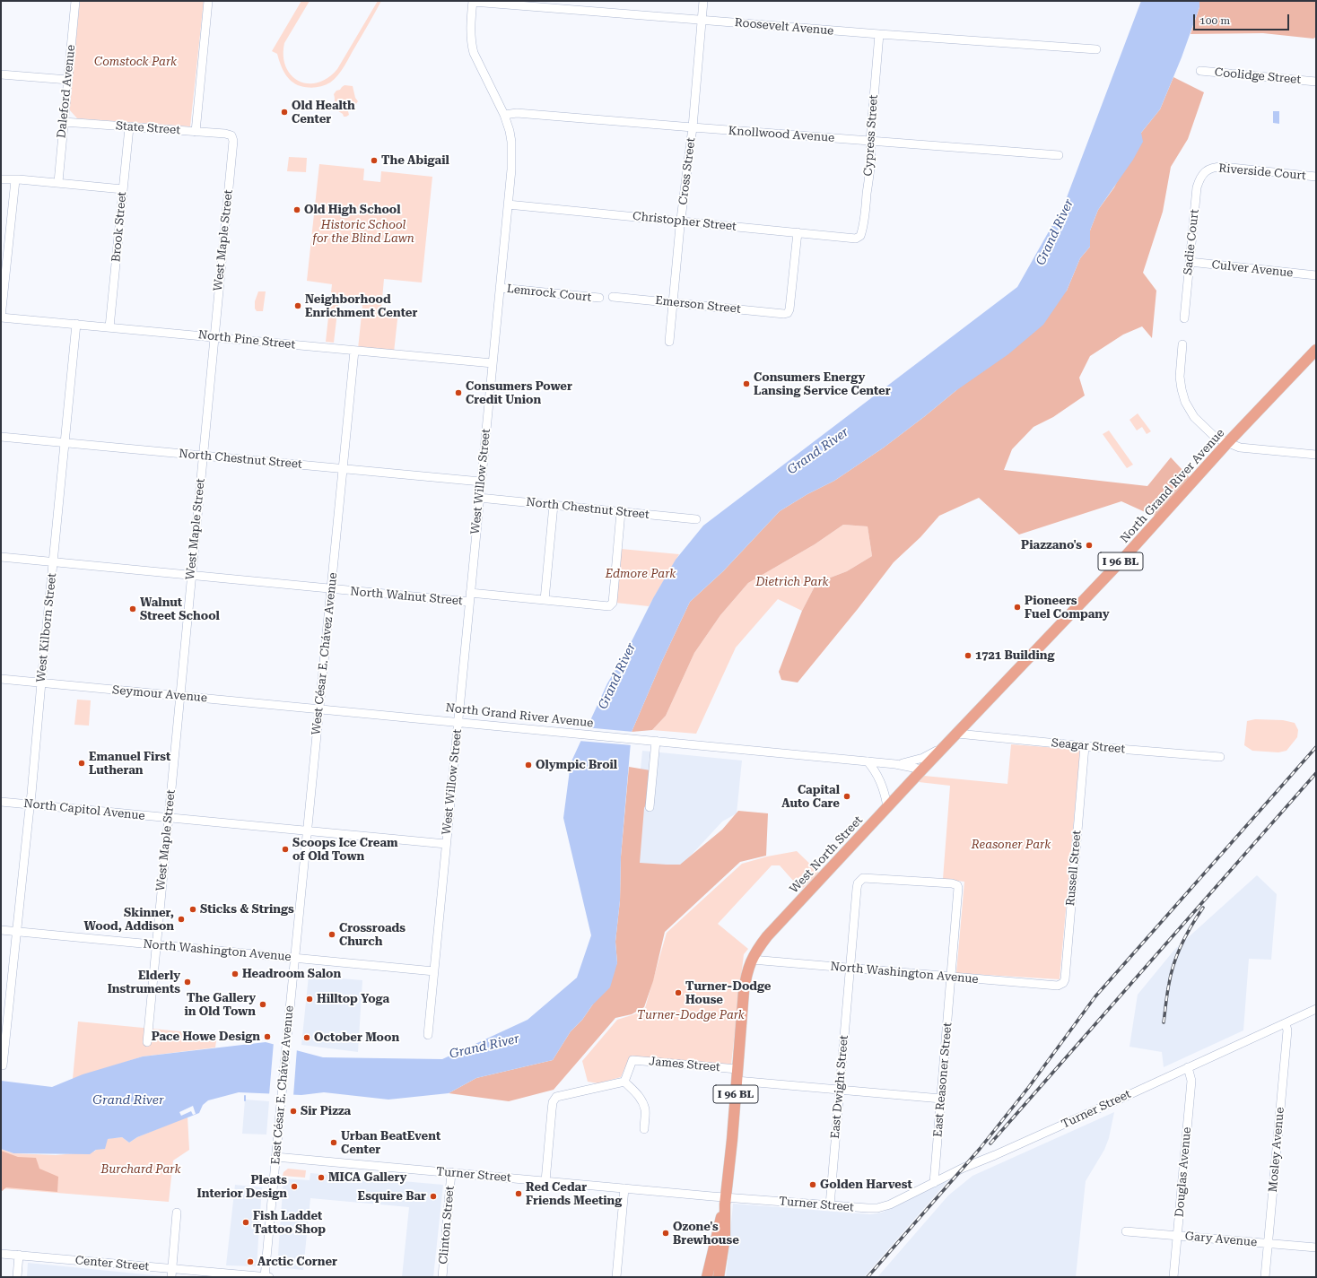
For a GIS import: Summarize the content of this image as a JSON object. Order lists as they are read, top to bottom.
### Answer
{
  "streets": {
    "main road": ["North Grand River Avenue", "I 96 BL", "West North Street"],
    "street": [
      "Roosevelt Avenue",
      "Coolidge Street",
      "Daleford Avenue",
      "State Street",
      "Knollwood Avenue",
      "Cypress Street",
      "Cross Street",
      "Riverside Court",
      "Christopher Street",
      "Brook Street",
      "West Maple Street",
      "Sadie Court",
      "Culver Avenue",
      "Lemrock Court",
      "Emerson Street",
      "North Pine Street",
      "North Chestnut Street",
      "West Willow Street",
      "North Walnut Street",
      "West Kilborn Street",
      "West César E. Chávez Avenue",
      "Seymour Avenue",
      "Seagar Street",
      "North Capitol Avenue",
      "Russell Street",
      "North Washington Avenue",
      "James Street",
      "East Reasoner Street",
      "East César E. Chávez Avenue",
      "East Dwight Street",
      "Turner Street",
      "Mosley Avenue",
      "Douglas Avenue",
      "Clinton Street",
      "Gary Avenue",
      "Center Street"
    ]
  },
  "crossings": [
    ["Roosevelt Avenue", "Cypress Street"],
    ["Roosevelt Avenue", "Cross Street"],
    ["Roosevelt Avenue", "West Willow Street"],
    ["Daleford Avenue", "State Street"],
    ["State Street", "Brook Street"],
    ["State Street", "West Maple Street"],
    ["Knollwood Avenue", "Cypress Street"],
    ["Knollwood Avenue", "Cross Street"],
    ["Knollwood Avenue", "West Willow Street"],
    ["Cypress Street", "Christopher Street"],
    ["Cross Street", "Christopher Street"],
    ["Cross Street", "Emerson Street"],
    ["Riverside Court", "Sadie Court"],
    ["Christopher Street", "Emerson Street"],
    ["Christopher Street", "West Willow Street"],
    ["Brook Street", "North Pine Street"],
    ["West Maple Street", "North Pine Street"],
    ["West Maple Street", "North Chestnut Street"],
    ["West Maple Street", "North Walnut Street"],
    ["West Maple Street", "Seymour Avenue"],
    ["West Maple Street", "North Capitol Avenue"],
    ["West Maple Street", "North Washington Avenue"],
    ["Sadie Court", "Culver Avenue"],
    ["Lemrock Court", "West Willow Street"],
    ["North Pine Street", "West Willow Street"],
    ["North Pine Street", "West Kilborn Street"],
    ["North Pine Street", "West César E. Chávez Avenue"],
    ["North Chestnut Street", "West Willow Street"],
    ["North Chestnut Street", "North Walnut Street"],
    ["North Chestnut Street", "West Kilborn Street"],
    ["North Chestnut Street", "West César E. Chávez Avenue"],
    ["West Willow Street", "North Grand River Avenue"],
    ["West Willow Street", "North Walnut Street"],
    ["West Willow Street", "North Capitol Avenue"],
    ["West Willow Street", "North Washington Avenue"],
    ["North Grand River Avenue", "West César E. Chávez Avenue"],
    ["North Grand River Avenue", "Seymour Avenue"],
    ["North Grand River Avenue", "Seagar Street"],
    ["North Grand River Avenue", "West North Street"],
    ["I 96 BL", "West North Street"],
    ["I 96 BL", "North Washington Avenue"],
    ["I 96 BL", "James Street"],
    ["I 96 BL", "Turner Street"],
    ["North Walnut Street", "West Kilborn Street"],
    ["North Walnut Street", "West César E. Chávez Avenue"],
    ["West Kilborn Street", "Seymour Avenue"],
    ["West Kilborn Street", "North Capitol Avenue"],
    ["West Kilborn Street", "North Washington Avenue"],
    ["West César E. Chávez Avenue", "Seymour Avenue"],
    ["West César E. Chávez Avenue", "North Capitol Avenue"],
    ["West César E. Chávez Avenue", "North Washington Avenue"],
    ["West César E. Chávez Avenue", "East César E. Chávez Avenue"],
    ["Seagar Street", "Russell Street"],
    ["West North Street", "North Washington Avenue"],
    ["Russell Street", "North Washington Avenue"],
    ["North Washington Avenue", "East Reasoner Street"],
    ["North Washington Avenue", "East César E. Chávez Avenue"],
    ["North Washington Avenue", "East Dwight Street"],
    ["East Reasoner Street", "East Dwight Street"],
    ["East Reasoner Street", "Turner Street"],
    ["East César E. Chávez Avenue", "Turner Street"],
    ["East César E. Chávez Avenue", "Center Street"],
    ["East Dwight Street", "Turner Street"],
    ["Turner Street", "Mosley Avenue"],
    ["Turner Street", "Douglas Avenue"],
    ["Turner Street", "Clinton Street"],
    ["Mosley Avenue", "Gary Avenue"],
    ["Douglas Avenue", "Gary Avenue"]
  ],
  "water": ["Grand River"],
  "parks": [
    "Comstock Park",
    "Historic School for the Blind Lawn",
    "Edmore Park",
    "Dietrich Park",
    "Reasoner Park",
    "Turner-Dodge Park",
    "Burchard Park"
  ],
  "places": [
    "Old Health Center",
    "The Abigail",
    "Old High School",
    "Neighborhood Enrichment Center",
    "Consumers Energy Lansing Service Center",
    "Consumers Power Credit Union",
    "Piazzano's",
    "Pioneers Fuel Company",
    "Walnut Street School",
    "1721 Building",
    "Emanuel First Lutheran",
    "Olympic Broil",
    "Capital Auto Care",
    "Scoops Ice Cream of Old Town",
    "Sticks & Strings",
    "Skinner, Wood, Addison",
    "Crossroads Church",
    "Headroom Salon",
    "Elderly Instruments",
    "Turner-Dodge House",
    "Hilltop Yoga",
    "The Gallery in Old Town",
    "Pace Howe Design",
    "October Moon",
    "Sir Pizza",
    "Urban BeatEvent Center",
    "MICA Gallery",
    "Golden Harvest",
    "Pleats Interior Design",
    "Red Cedar Friends Meeting",
    "Esquire Bar",
    "Fish Laddet Tattoo Shop",
    "Ozone's Brewhouse",
    "Arctic Corner"
  ],
  "scale_bar": "100 m"
}
